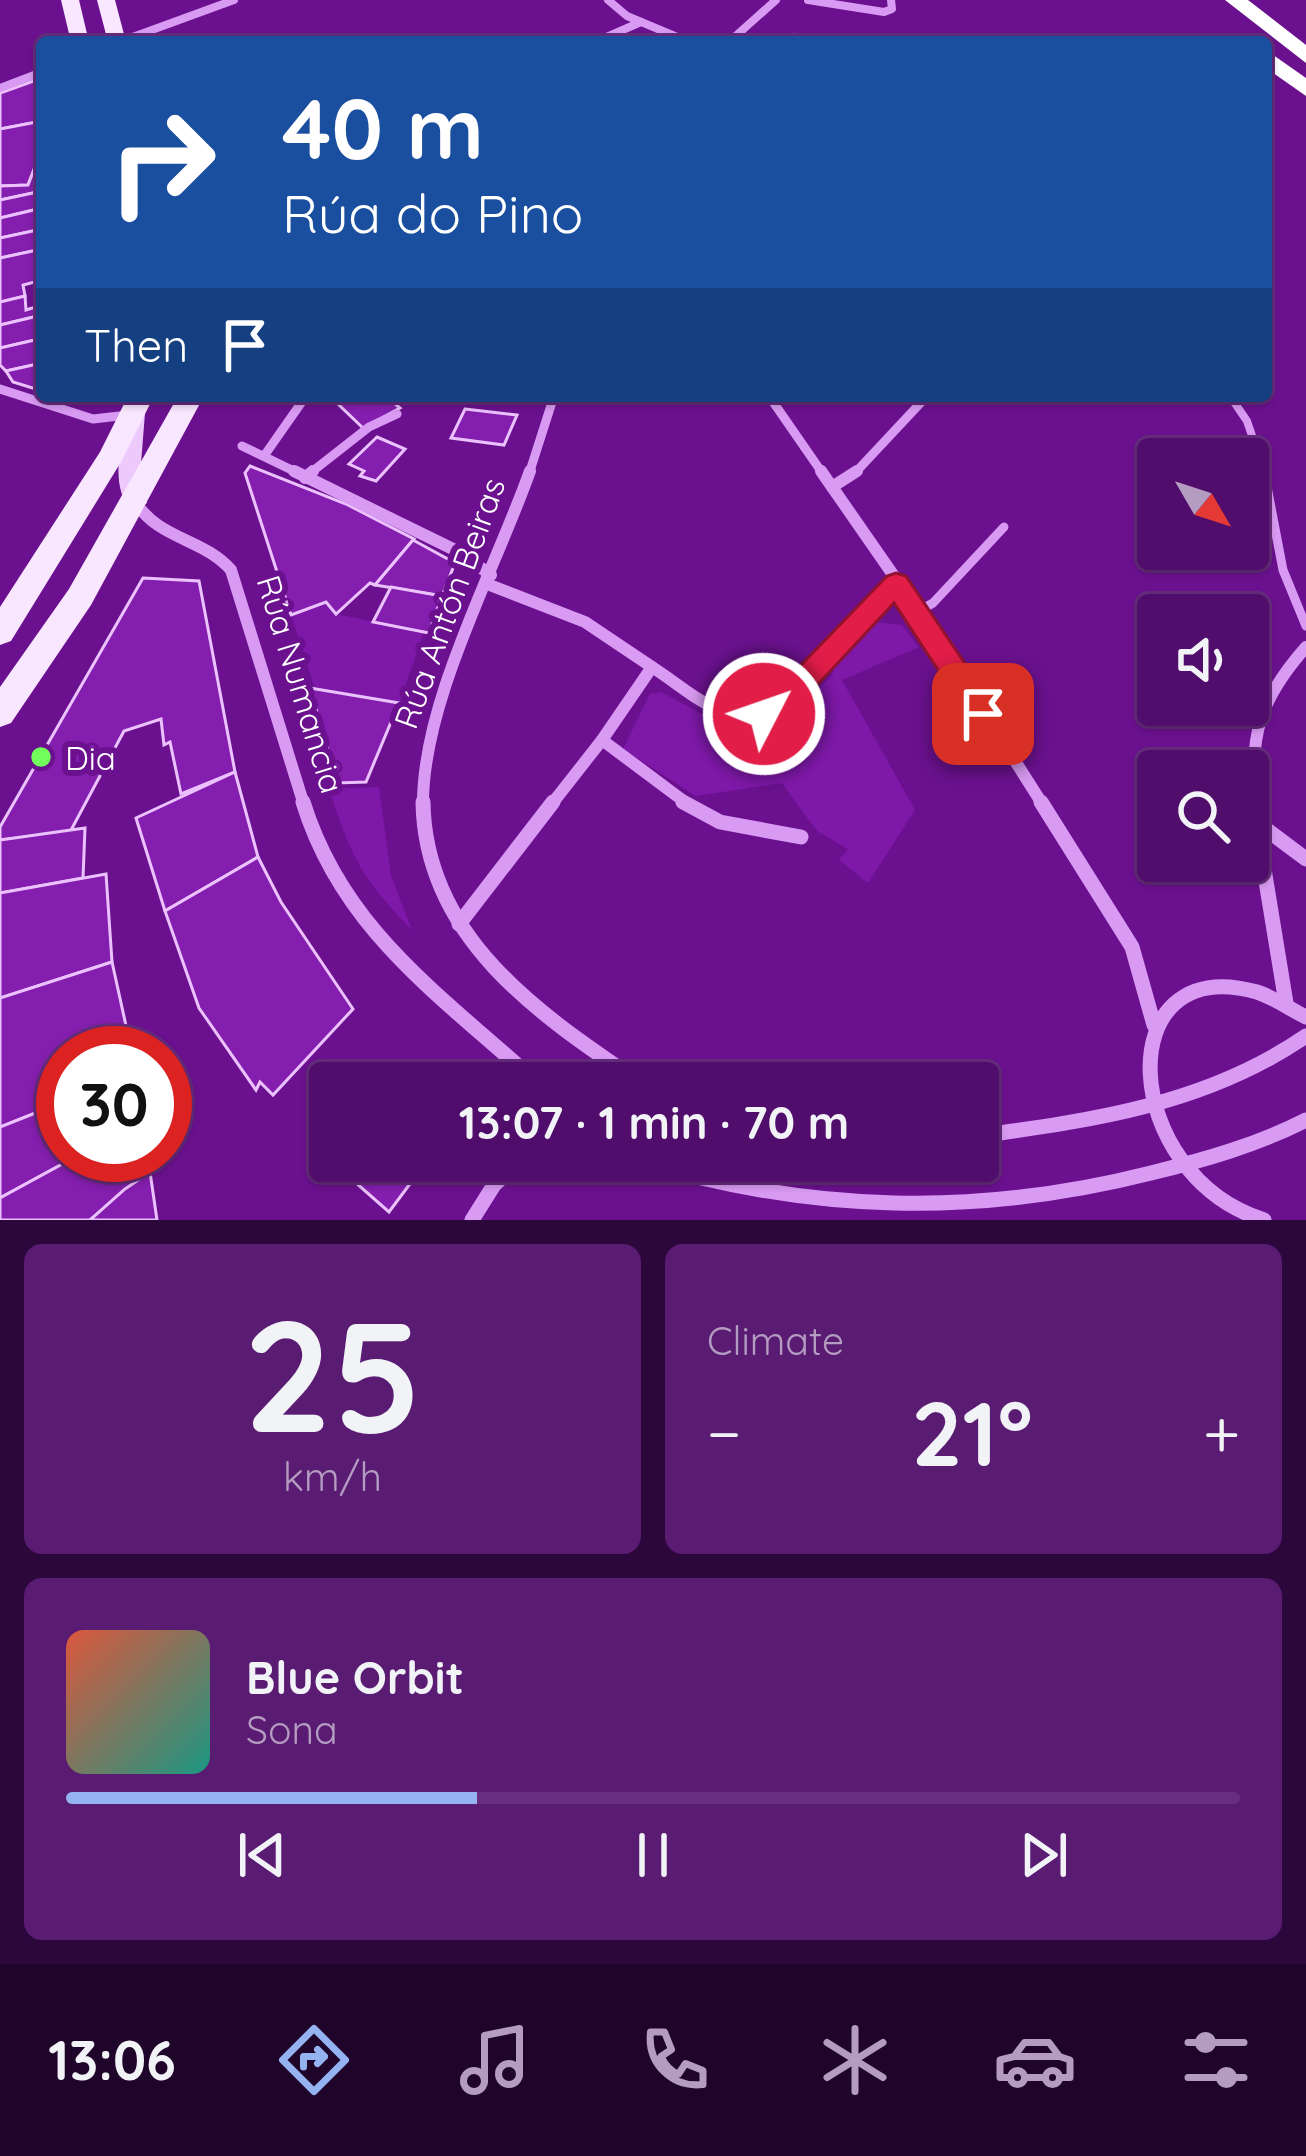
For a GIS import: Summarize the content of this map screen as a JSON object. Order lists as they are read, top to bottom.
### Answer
{
  "streets": {
    "street": ["Rúa Antón Beiras", "Rúa Numancia"]
  },
  "places": ["Dia"],
  "north": "bottom right",
  "page": {
    "turn": ["40 m", "Rúa do Pino"],
    "then": "Then",
    "limit": "30",
    "trip": "13:07 · 1 min · 70 m",
    "tile": [
      ["25", "km/h"],
      "Climate"
    ],
    "heat": ["−", "21°", "+"],
    "song": ["Blue Orbit", "Sona"],
    "tabs": "13:06"
  }
}
